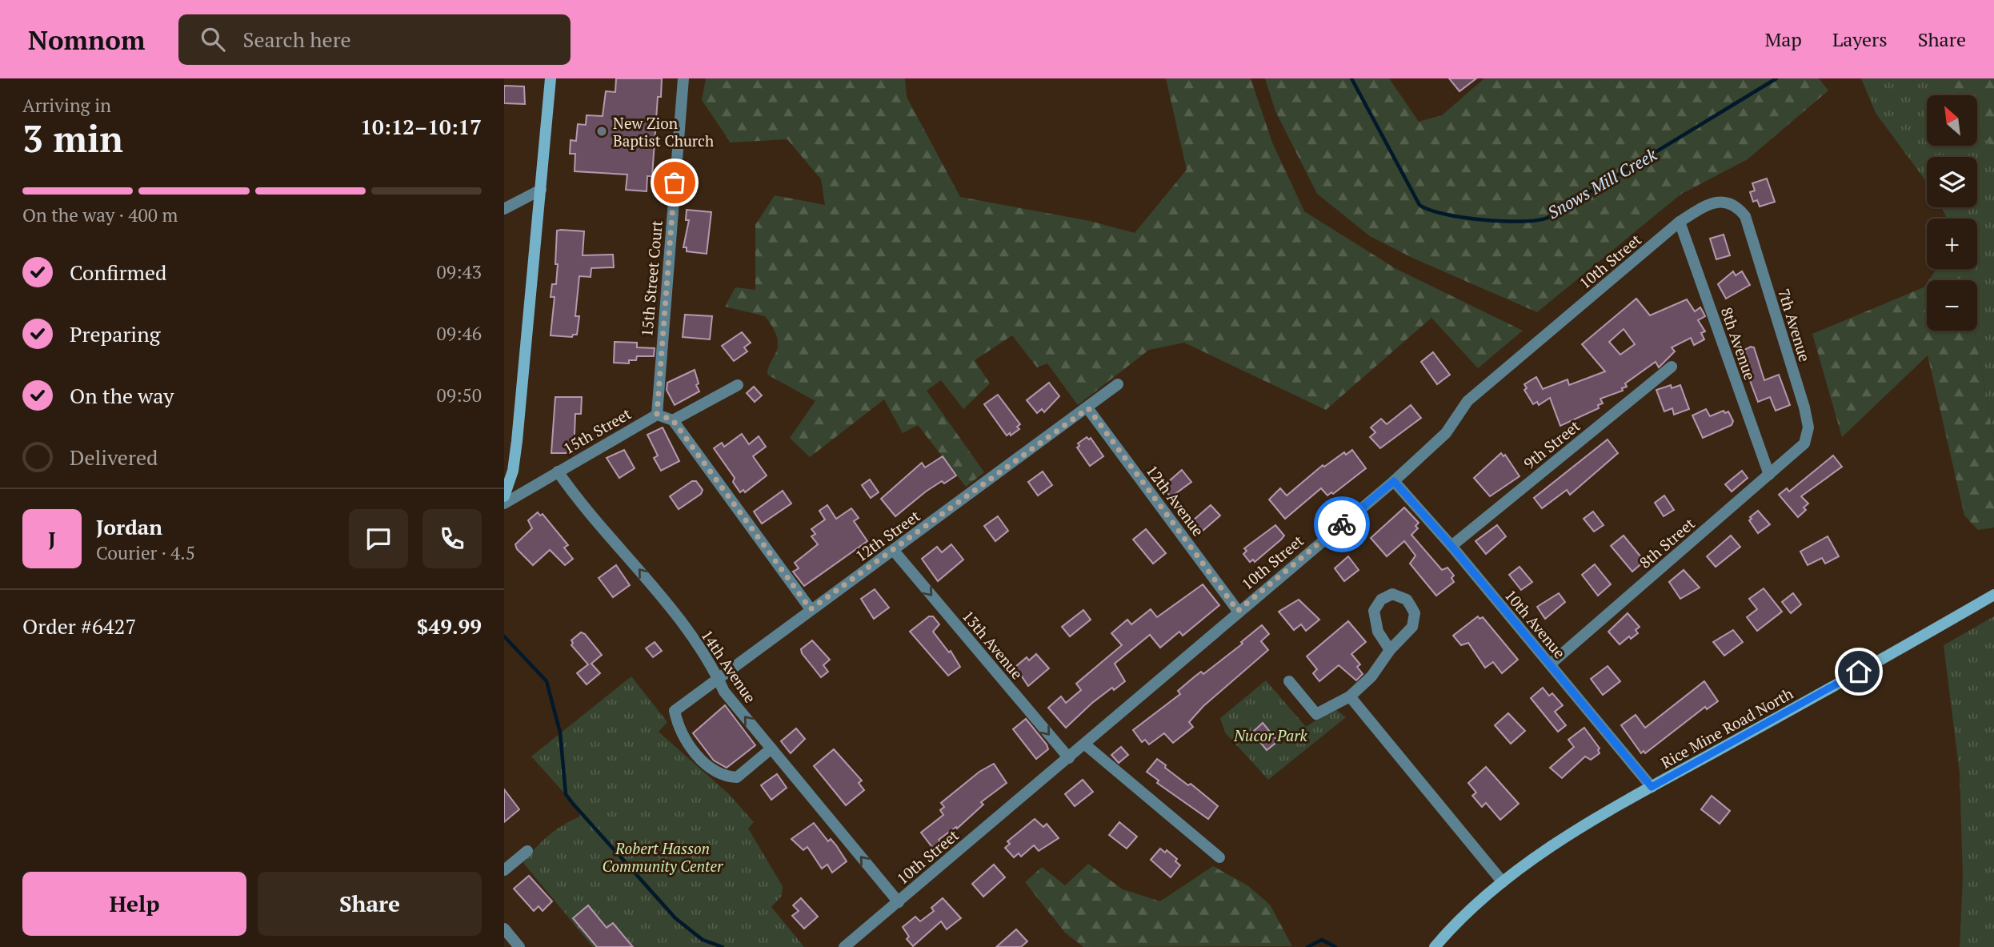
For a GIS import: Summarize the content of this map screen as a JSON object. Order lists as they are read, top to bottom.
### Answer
{
  "streets": {
    "main road": ["Rice Mine Road North"],
    "street": [
      "10th Street",
      "15th Street Court",
      "7th Avenue",
      "8th Avenue",
      "15th Street",
      "9th Street",
      "12th Avenue",
      "12th Street",
      "8th Street",
      "10th Avenue",
      "13th Avenue",
      "14th Avenue"
    ]
  },
  "crossings": [
    ["10th Street", "7th Avenue"],
    ["10th Street", "8th Avenue"],
    ["10th Street", "12th Avenue"],
    ["10th Street", "10th Avenue"],
    ["10th Street", "13th Avenue"],
    ["10th Street", "14th Avenue"],
    ["15th Street Court", "15th Street"],
    ["7th Avenue", "8th Street"],
    ["8th Avenue", "8th Street"],
    ["15th Street", "14th Avenue"],
    ["9th Street", "10th Avenue"],
    ["12th Avenue", "12th Street"],
    ["12th Street", "13th Avenue"],
    ["12th Street", "14th Avenue"],
    ["8th Street", "10th Avenue"],
    ["10th Avenue", "Rice Mine Road North"]
  ],
  "one_way": ["13th Avenue", "14th Avenue"],
  "water": ["Snows Mill Creek"],
  "parks": ["Nucor Park", "Robert Hasson Community Center"],
  "places": ["New Zion Baptist Church"],
  "north": "top left",
  "page": {
    "header": "Nomnom",
    "search": "Search here",
    "nav": ["Map", "Layers", "Share"],
    "heading": ["3 min", "Arriving in", "10:12–10:17"],
    "panel": [
      "Jordan",
      "Courier · 4.5",
      "Order #6427",
      "$49.99"
    ],
    "map_buttons": ["+", "−"],
    "bar": "On the way · 400 m",
    "list": [
      ["Confirmed", "09:43"],
      ["Preparing", "09:46"],
      ["On the way", "09:50"],
      "Delivered"
    ],
    "round": "J",
    "buttons": ["Help", "Share"]
  }
}
